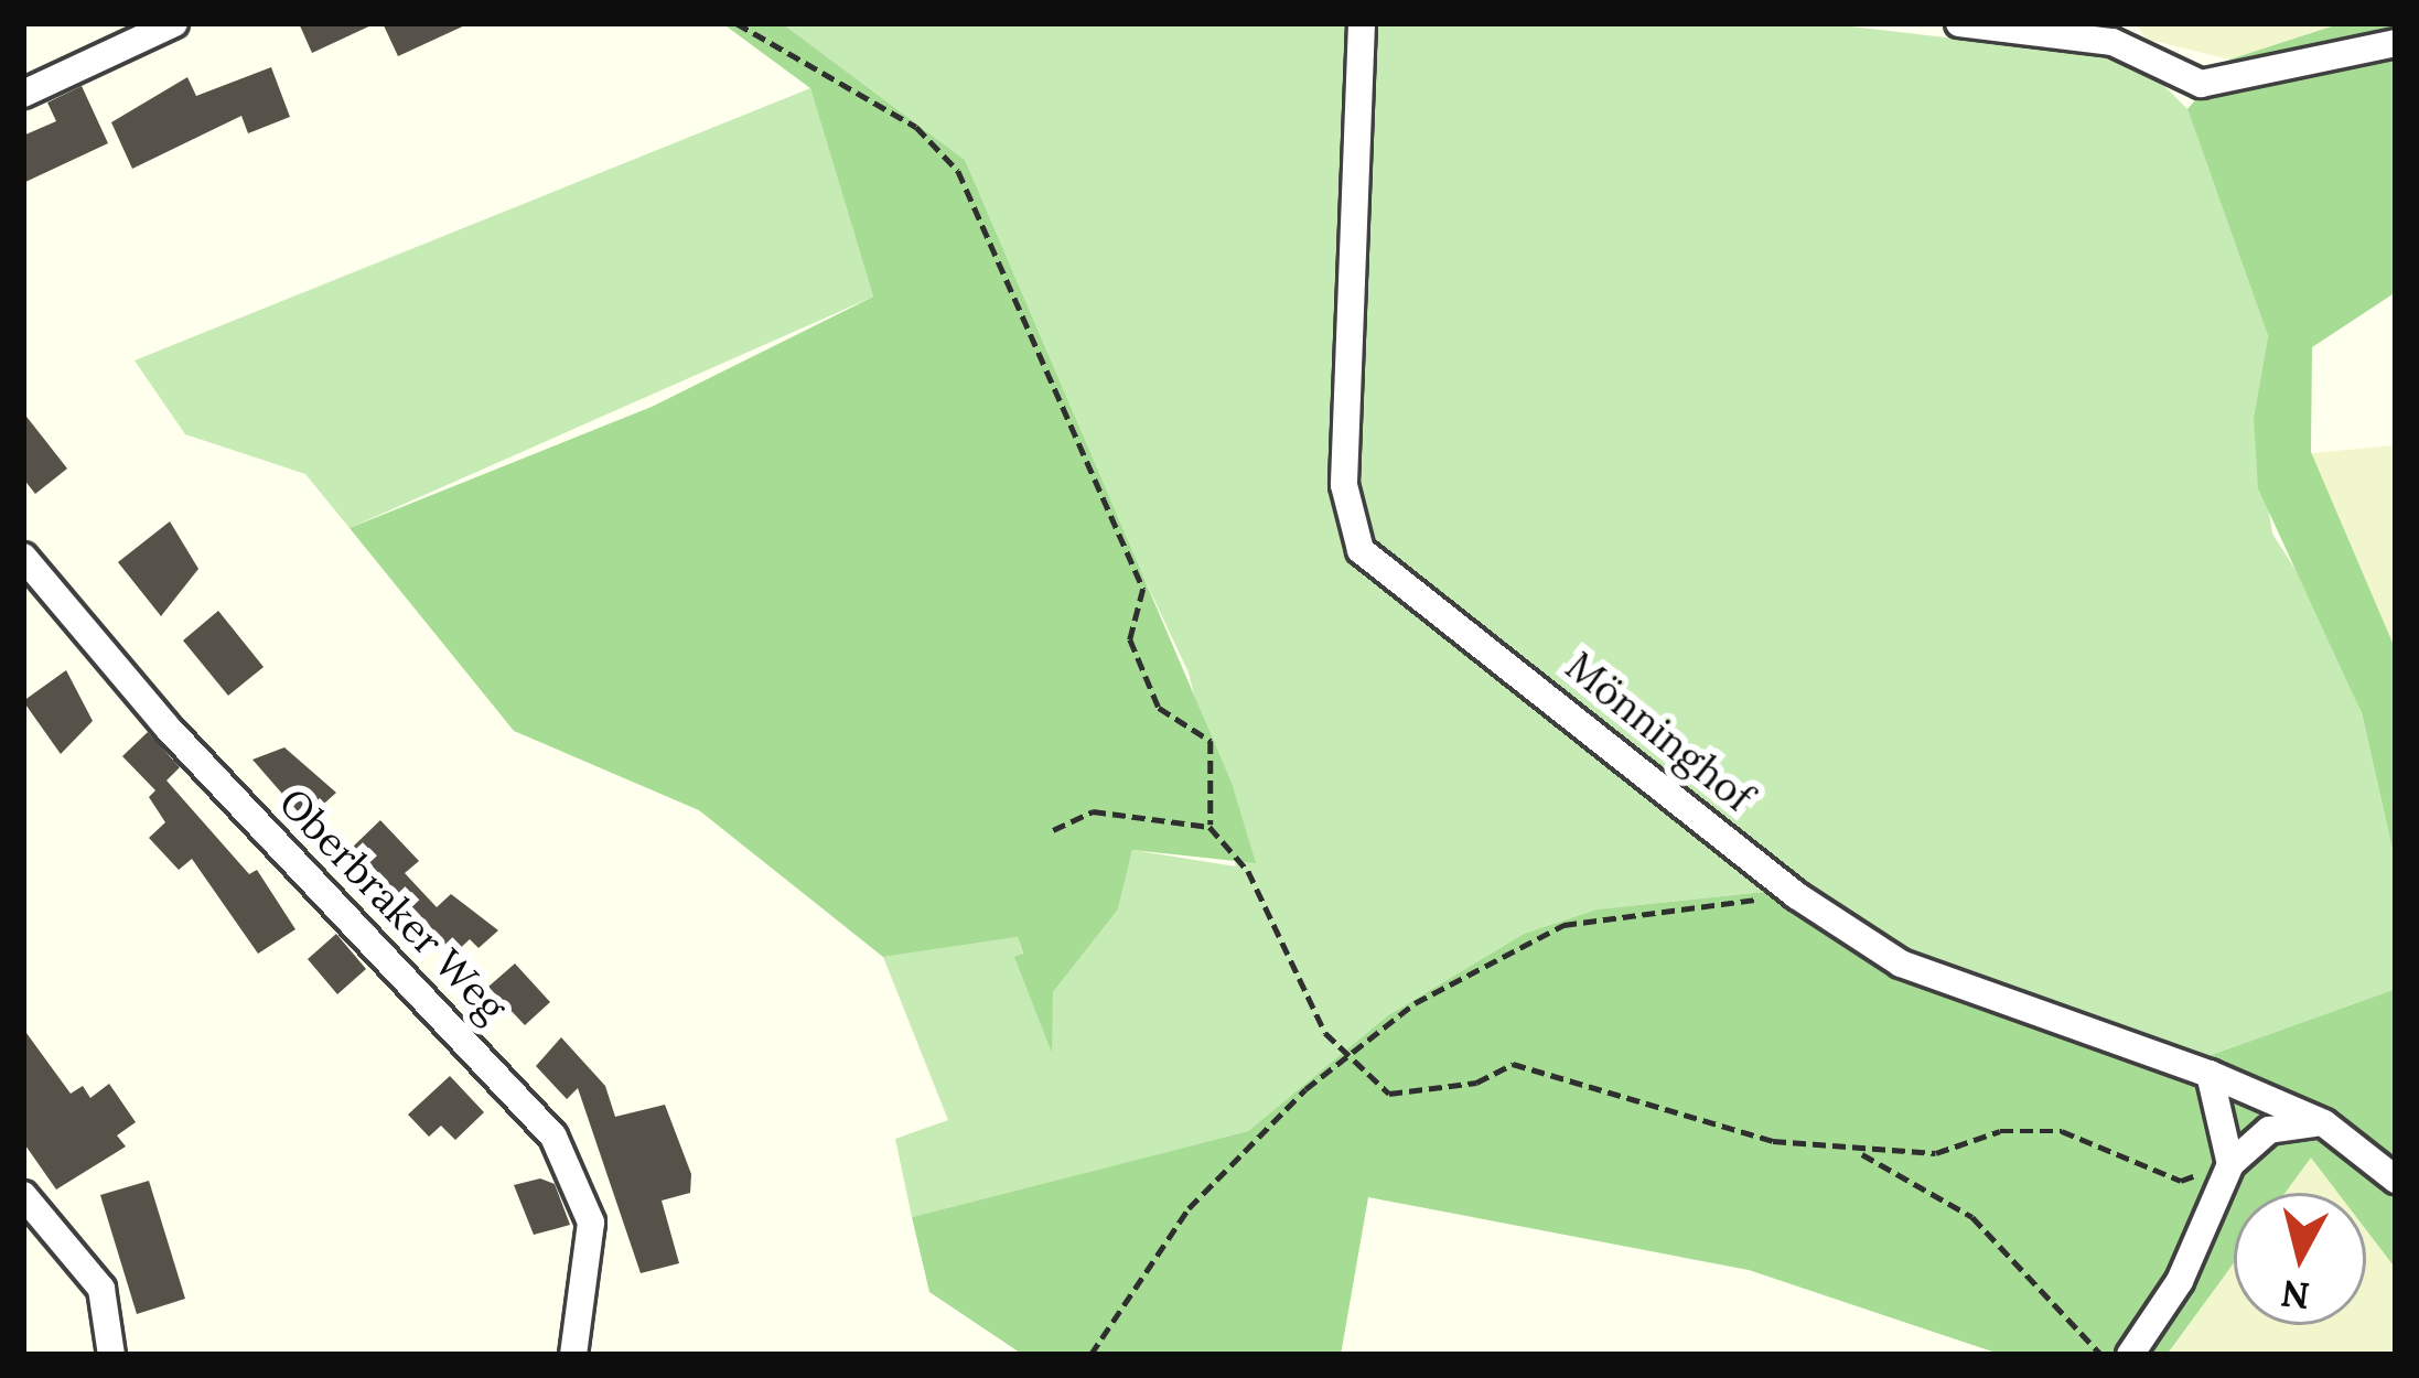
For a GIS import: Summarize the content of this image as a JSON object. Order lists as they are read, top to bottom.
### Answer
{
  "streets": {
    "street": ["Mönninghof", "Oberbraker Weg"]
  },
  "north": "bottom"
}
